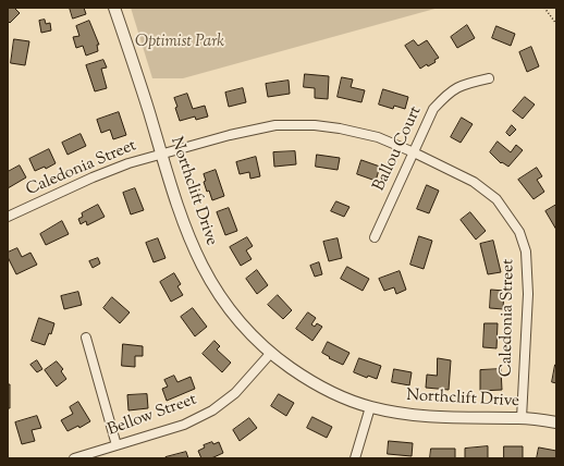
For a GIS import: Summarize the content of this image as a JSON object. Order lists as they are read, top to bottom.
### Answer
{
  "streets": {
    "street": [
      "Ballou Court",
      "Caledonia Street",
      "Northclift Drive",
      "Bellow Street"
    ]
  },
  "crossings": [
    ["Ballou Court", "Caledonia Street"],
    ["Caledonia Street", "Northclift Drive"],
    ["Northclift Drive", "Bellow Street"]
  ],
  "parks": ["Optimist Park"]
}
